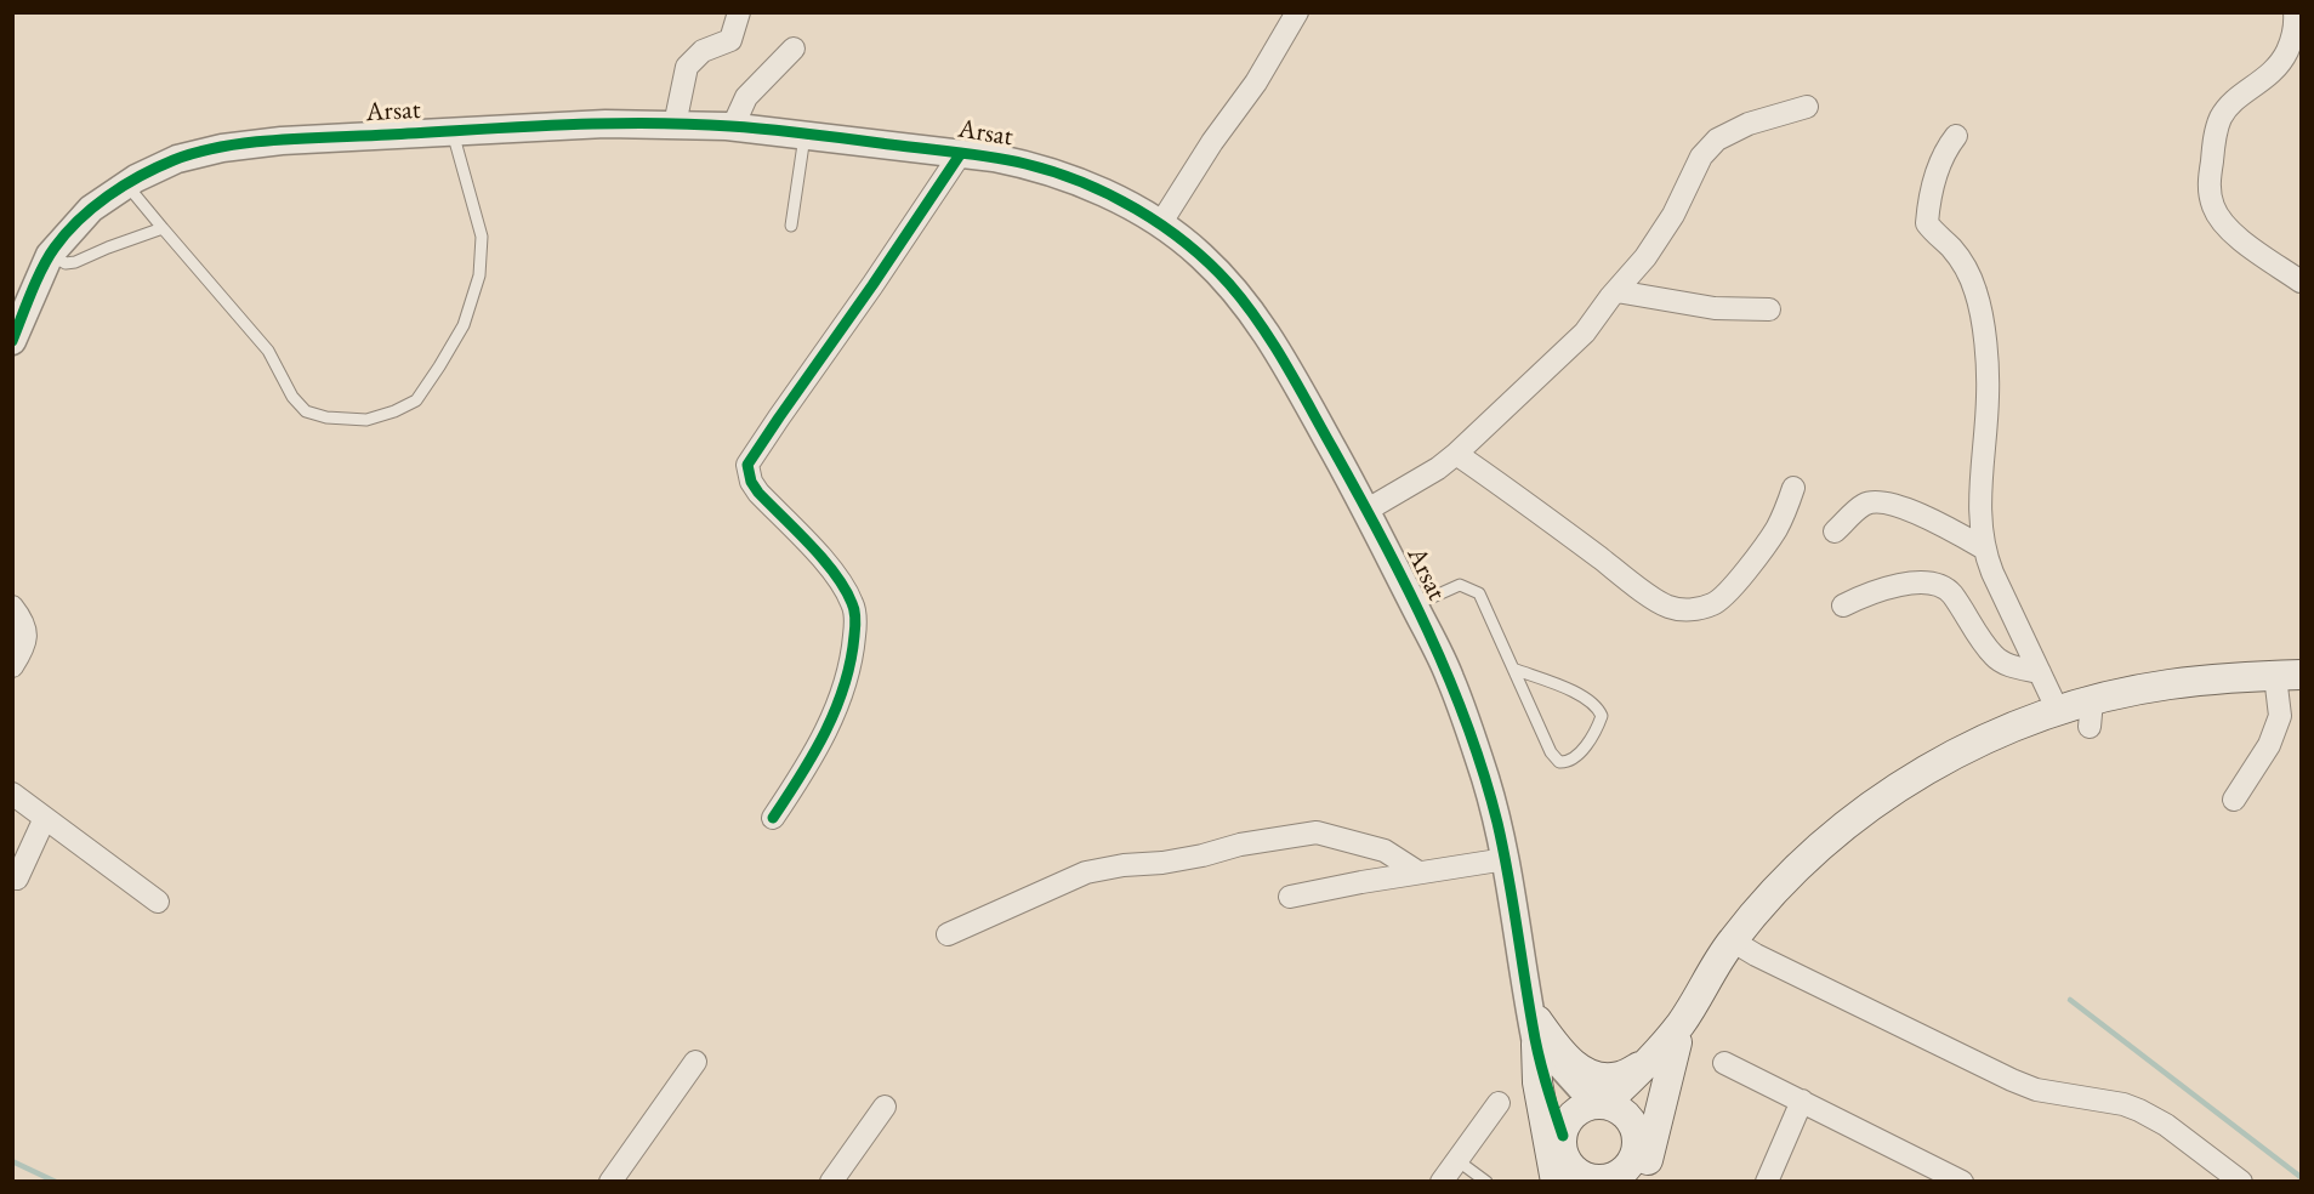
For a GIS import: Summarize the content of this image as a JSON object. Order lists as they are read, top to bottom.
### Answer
{
  "streets": {
    "street": ["Arsat"]
  }
}
